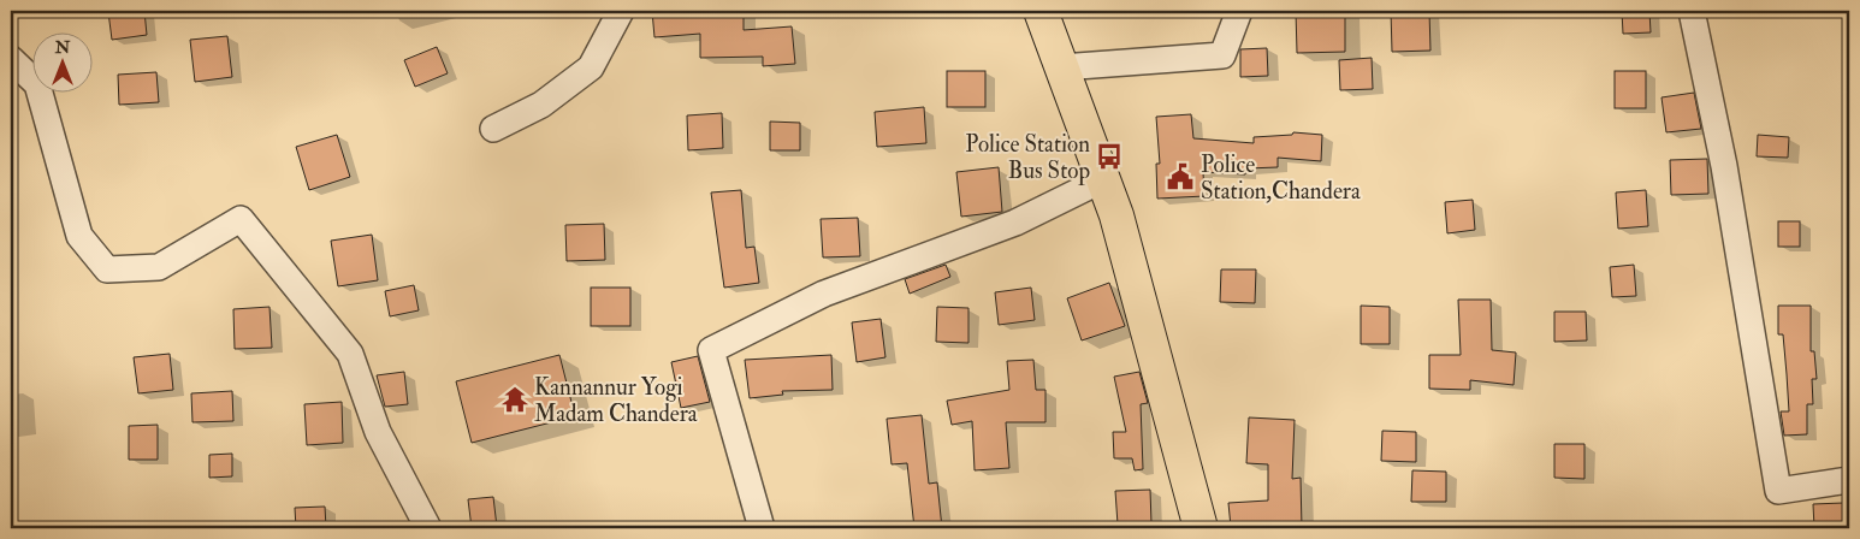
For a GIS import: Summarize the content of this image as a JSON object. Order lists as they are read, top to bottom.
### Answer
{
  "places": {
    "bus stop": ["Police Station Bus Stop"],
    "public building": ["Police Station,Chandera"],
    "temple": ["Kannannur Yogi Madam Chandera"]
  },
  "north": "top"
}
